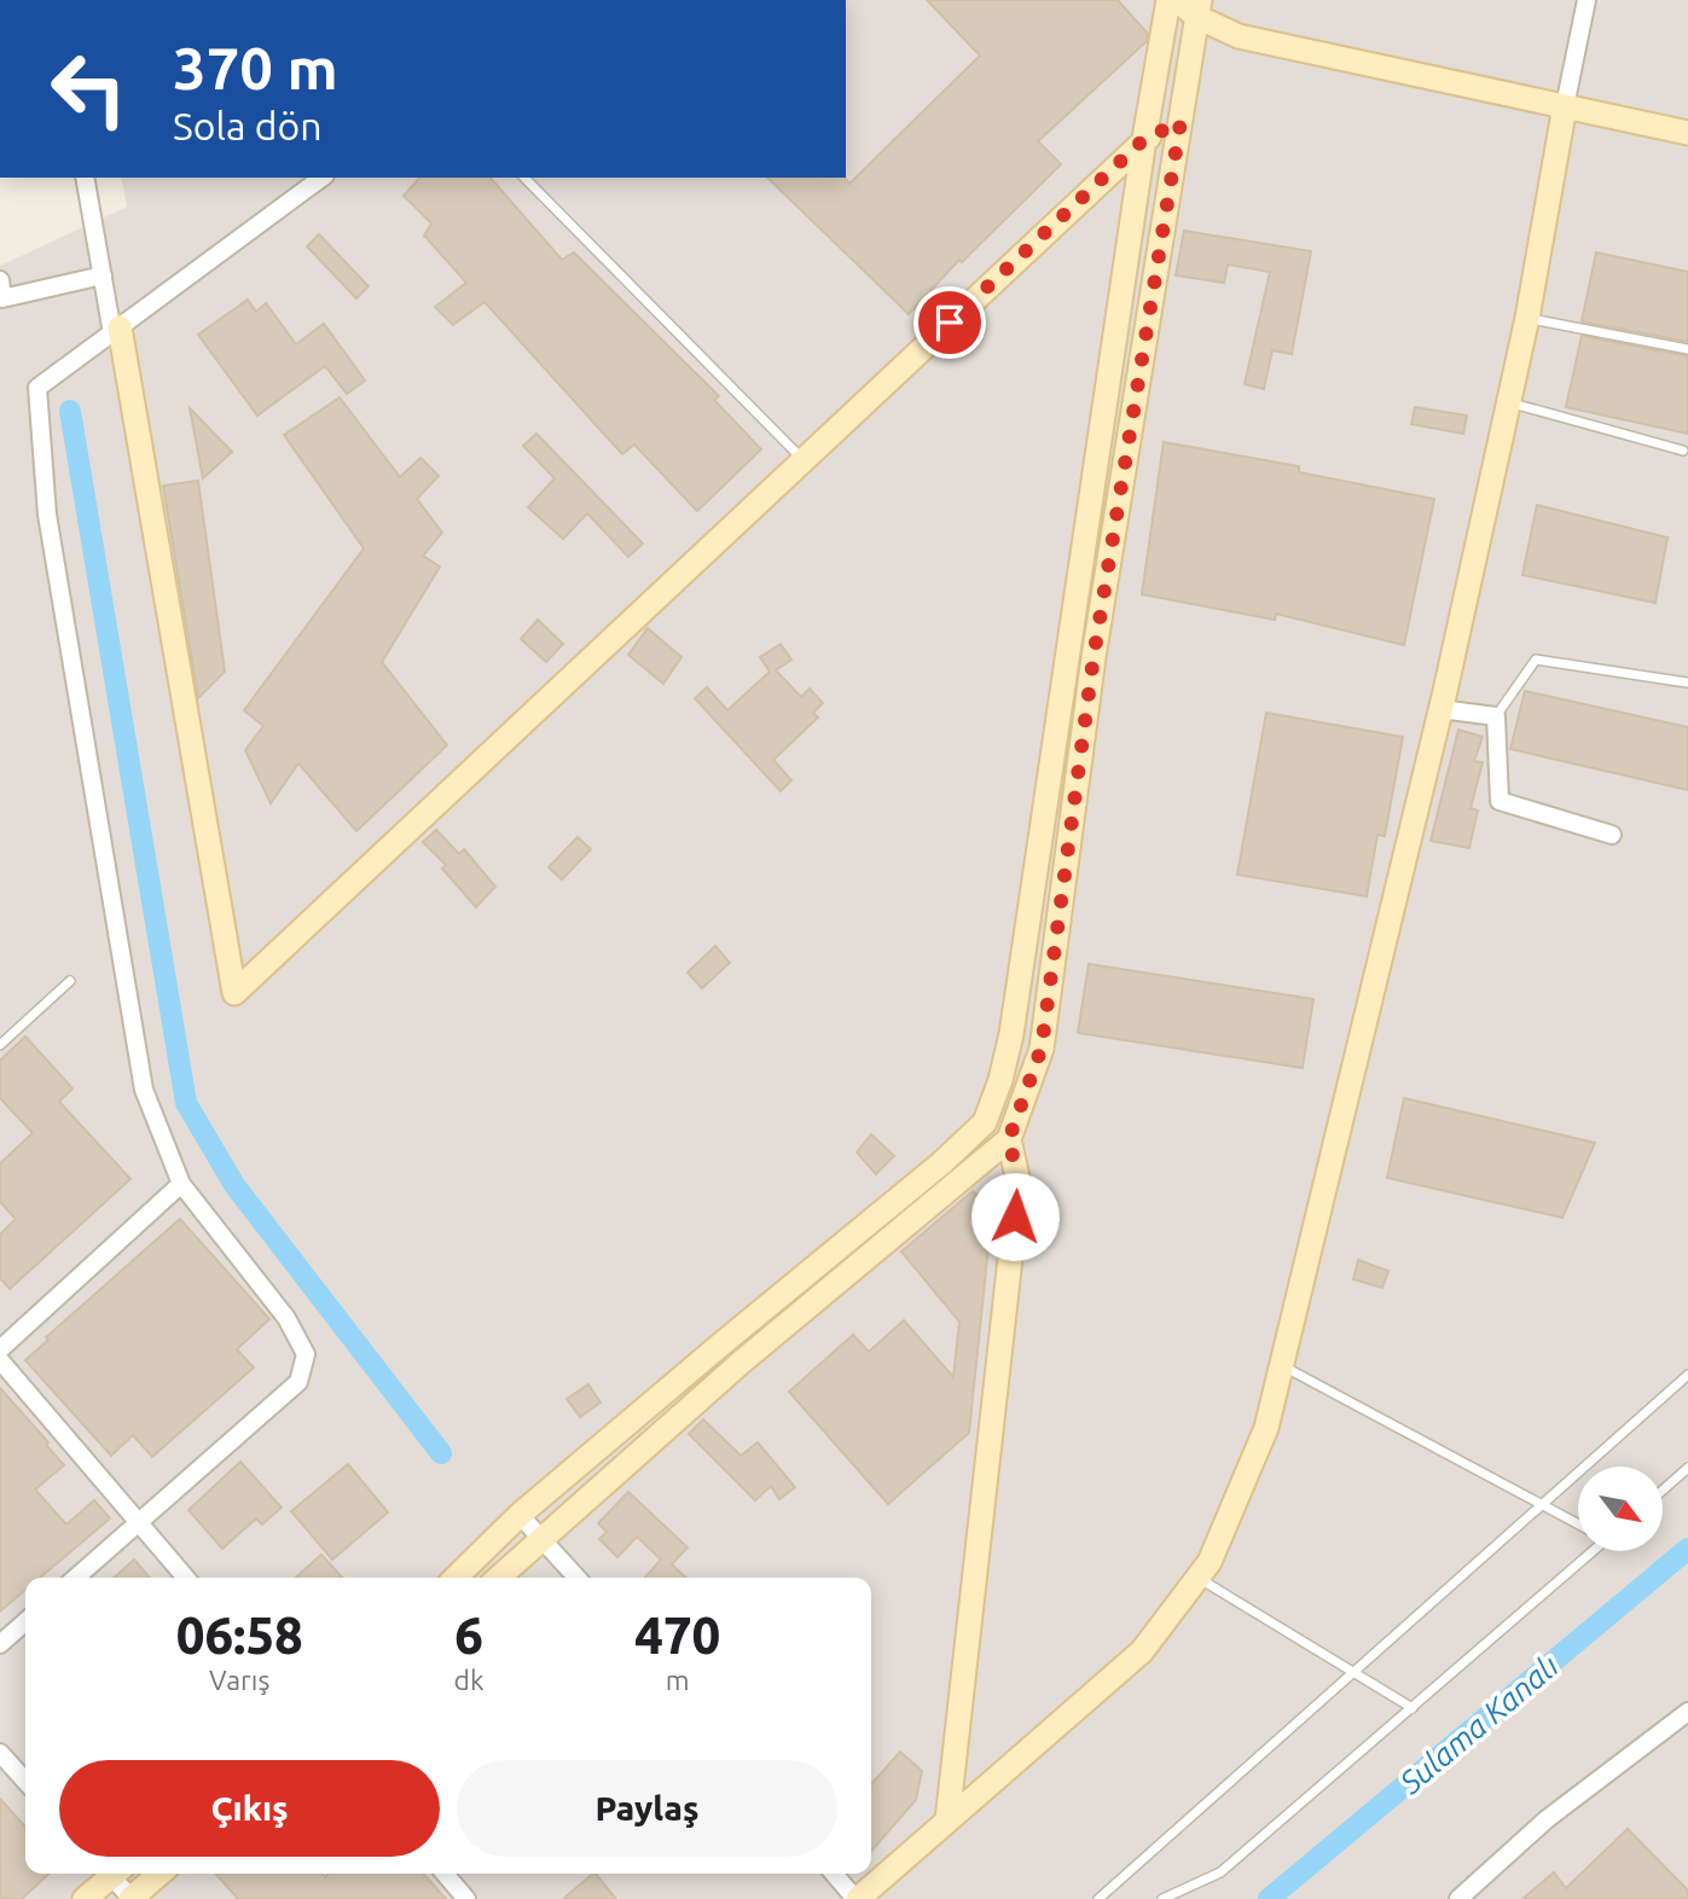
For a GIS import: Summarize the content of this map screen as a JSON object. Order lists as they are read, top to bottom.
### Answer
{
  "water": ["Sulama Kanalı"],
  "north": "bottom right",
  "page": {
    "turn": ["370 m", "Sola dön"],
    "eta": [
      "06:58",
      "Varış",
      "6",
      "dk",
      "470",
      "m"
    ],
    "buttons": ["Çıkış", "Paylaş"]
  }
}
